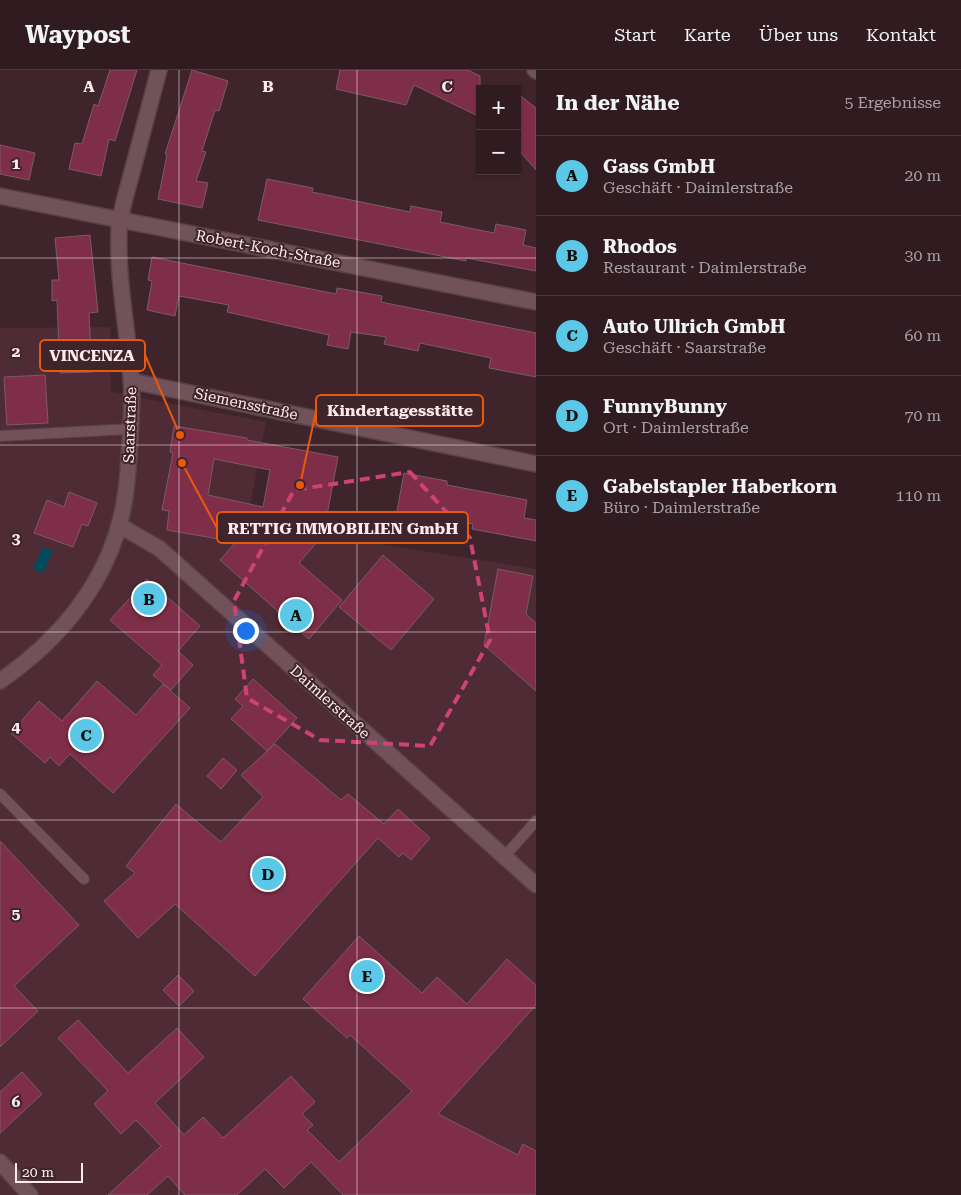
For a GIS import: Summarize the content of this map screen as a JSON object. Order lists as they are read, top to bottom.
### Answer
{
  "streets": {
    "street": [
      "Robert-Koch-Straße",
      "Siemensstraße",
      "Saarstraße",
      "Daimlerstraße"
    ]
  },
  "crossings": [
    ["Robert-Koch-Straße", "Saarstraße"],
    ["Siemensstraße", "Saarstraße"],
    ["Saarstraße", "Daimlerstraße"]
  ],
  "places": ["VINCENZA", "RETTIG IMMOBILIEN GmbH", "Kindertagesstätte"],
  "scale_bar": "20 m",
  "page": {
    "header": "Waypost",
    "nav": [
      "Start",
      "Karte",
      "Über uns",
      "Kontakt"
    ],
    "heading": ["In der Nähe", "5 Ergebnisse"],
    "map_buttons": ["+", "−"],
    "list": [
      {
        "mark": "A",
        "name": "Gass GmbH",
        "note": "Geschäft · Daimlerstraße",
        "value": "20 m"
      },
      {
        "mark": "B",
        "name": "Rhodos",
        "note": "Restaurant · Daimlerstraße",
        "value": "30 m"
      },
      {
        "mark": "C",
        "name": "Auto Ullrich GmbH",
        "note": "Geschäft · Saarstraße",
        "value": "60 m"
      },
      {
        "mark": "D",
        "name": "FunnyBunny",
        "note": "Ort · Daimlerstraße",
        "value": "70 m"
      },
      {
        "mark": "E",
        "name": "Gabelstapler Haberkorn",
        "note": "Büro · Daimlerstraße",
        "value": "110 m"
      }
    ],
    "pins": [
      "B",
      "A",
      "C",
      "D",
      "E"
    ],
    "scale": "20 m"
  },
  "grid": {
    "columns": ["A", "B", "C"],
    "rows": [
      "1",
      "2",
      "3",
      "4",
      "5",
      "6"
    ]
  }
}
